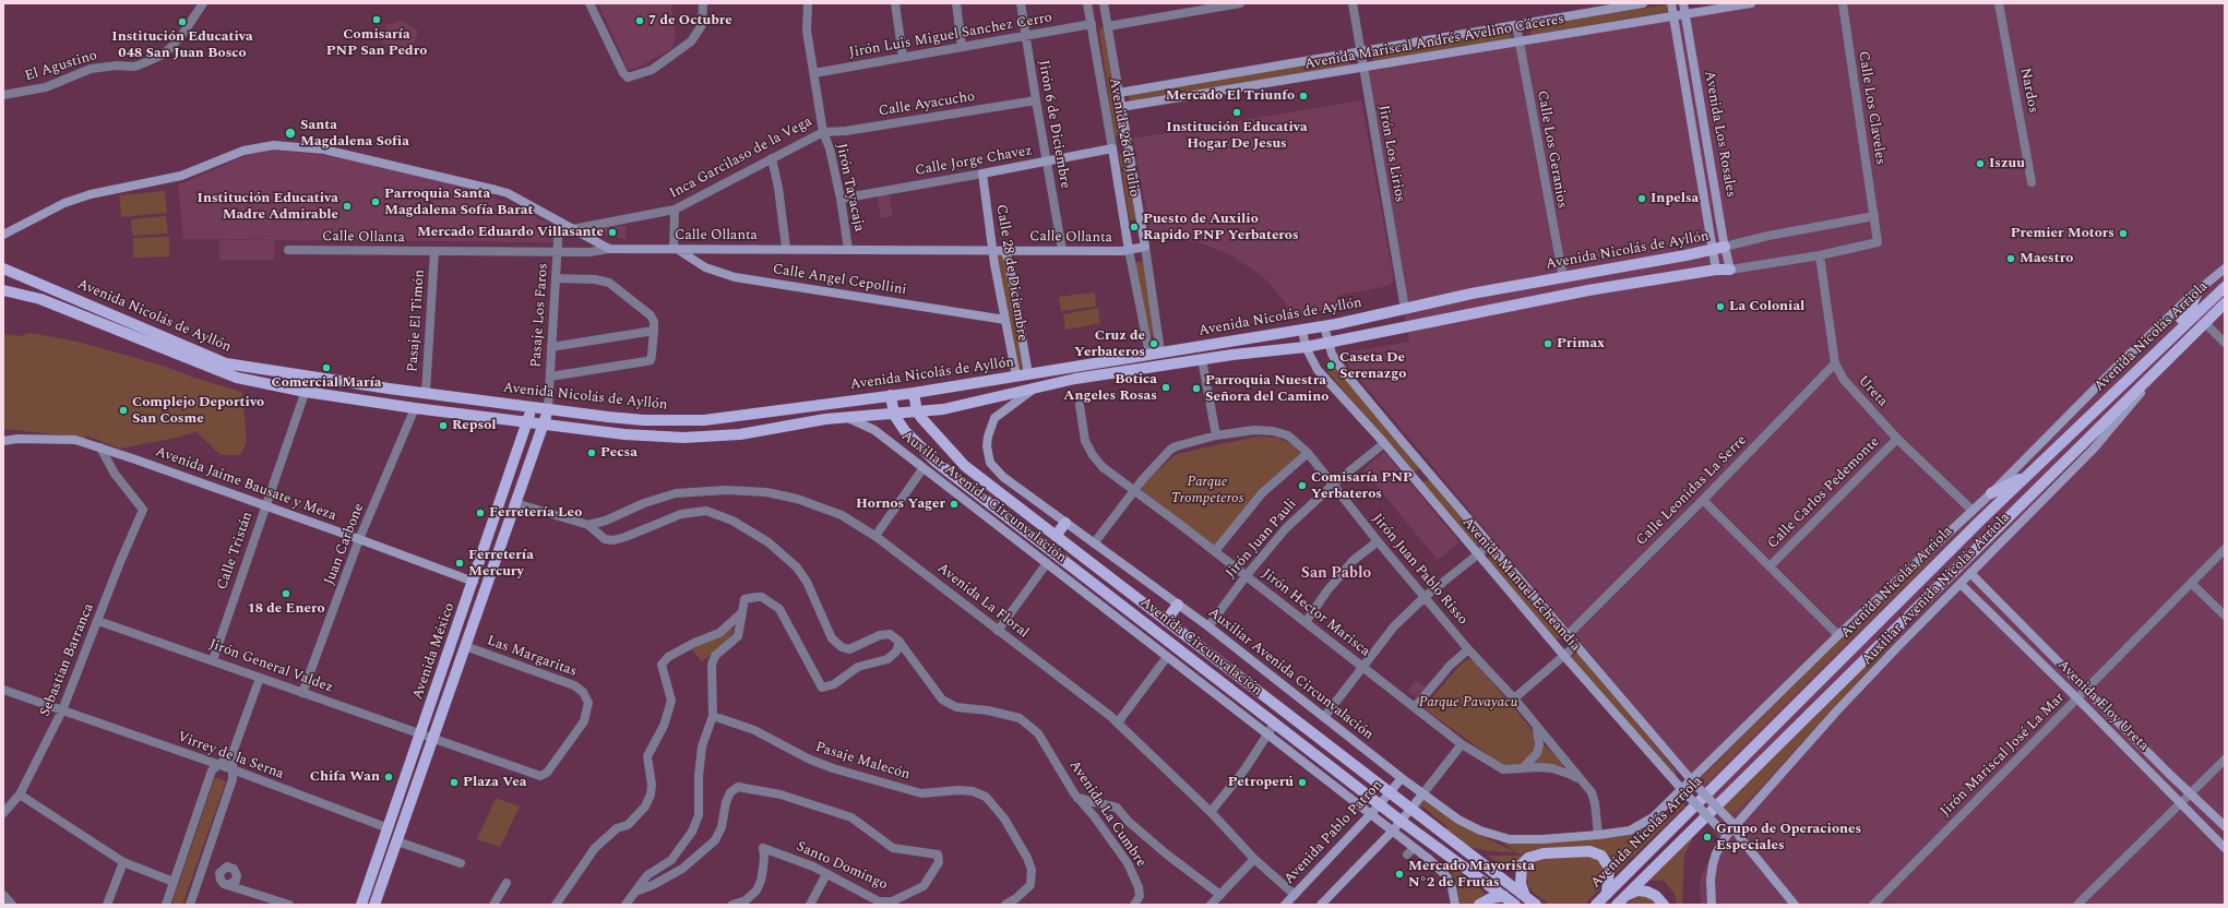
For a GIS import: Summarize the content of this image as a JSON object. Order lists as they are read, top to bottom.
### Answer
{
  "streets": {
    "main road": [
      "Avenida Nicolás de Ayllón",
      "Avenida Nicolás Arriola",
      "Avenida Circunvalación",
      "Avenida México"
    ],
    "street": [
      "Jirón Luis Miguel Sanchez Cerro",
      "Avenida Mariscal Andrés Avelino Cáceres",
      "El Agustino",
      "Nardos",
      "Calle Ayacucho",
      "Calle Los Claveles",
      "Jirón 6 de Diciembre",
      "Avenida Los Rosales",
      "Avenida 26 de Julio",
      "Calle Los Geranios",
      "Jirón Los Lirios",
      "Inca Garcilaso de la Vega",
      "Calle Jorge Chavez",
      "Jirón Tayacaja",
      "Calle Ollanta",
      "Calle 28 de Diciembre",
      "Calle Angel Cepollini",
      "Pasaje Los Faros",
      "Pasaje El Timón",
      "Ureta",
      "Avenida Jaime Bausate y Meza",
      "Calle Leonidas La Serre",
      "Calle Carlos Pedemonte",
      "Auxiliar Avenida Circunvalación",
      "Jirón Juan Pauli",
      "Juan Carbone",
      "Calle Tristán",
      "Jirón Juan Pablo Risso",
      "Avenida Manuel Echeandía",
      "Auxiliar Avenida Nicolás Arriola",
      "Avenida La Floral",
      "Jirón Hector Marisca",
      "Las Margaritas",
      "Sebastian Barranca",
      "Jirón General Valdez",
      "Avenida Eloy Ureta",
      "Jirón Mariscal José La Mar",
      "Virrey de la Serna",
      "Pasaje Malecón",
      "Avenida La Cumbre",
      "Avenida Pablo Patron",
      "Santo Domingo"
    ]
  },
  "crossings": [
    ["Jirón Luis Miguel Sanchez Cerro", "Jirón 6 de Diciembre"],
    ["Jirón Luis Miguel Sanchez Cerro", "Avenida 26 de Julio"],
    ["Jirón Luis Miguel Sanchez Cerro", "Inca Garcilaso de la Vega"],
    ["Avenida Mariscal Andrés Avelino Cáceres", "Avenida Los Rosales"],
    ["Avenida Mariscal Andrés Avelino Cáceres", "Avenida 26 de Julio"],
    ["Avenida Mariscal Andrés Avelino Cáceres", "Calle Los Geranios"],
    ["Avenida Mariscal Andrés Avelino Cáceres", "Jirón Los Lirios"],
    ["Calle Ayacucho", "Jirón 6 de Diciembre"],
    ["Calle Ayacucho", "Inca Garcilaso de la Vega"],
    ["Calle Ayacucho", "Jirón Tayacaja"],
    ["Calle Los Claveles", "Avenida Nicolás de Ayllón"],
    ["Jirón 6 de Diciembre", "Calle Jorge Chavez"],
    ["Jirón 6 de Diciembre", "Calle Ollanta"],
    ["Avenida Los Rosales", "Avenida Nicolás de Ayllón"],
    ["Avenida 26 de Julio", "Calle Jorge Chavez"],
    ["Avenida 26 de Julio", "Calle Ollanta"],
    ["Avenida 26 de Julio", "Avenida Nicolás de Ayllón"],
    ["Calle Los Geranios", "Avenida Nicolás de Ayllón"],
    ["Jirón Los Lirios", "Avenida Nicolás de Ayllón"],
    ["Inca Garcilaso de la Vega", "Jirón Tayacaja"],
    ["Calle Jorge Chavez", "Jirón Tayacaja"],
    ["Calle Jorge Chavez", "Calle 28 de Diciembre"],
    ["Jirón Tayacaja", "Calle Ollanta"],
    ["Calle Ollanta", "Calle 28 de Diciembre"],
    ["Calle Ollanta", "Calle Angel Cepollini"],
    ["Calle Ollanta", "Pasaje Los Faros"],
    ["Calle Ollanta", "Pasaje El Timón"],
    ["Avenida Nicolás de Ayllón", "Calle 28 de Diciembre"],
    ["Avenida Nicolás de Ayllón", "Pasaje Los Faros"],
    ["Avenida Nicolás de Ayllón", "Pasaje El Timón"],
    ["Avenida Nicolás de Ayllón", "Ureta"],
    ["Avenida Nicolás de Ayllón", "Auxiliar Avenida Circunvalación"],
    ["Avenida Nicolás de Ayllón", "Juan Carbone"],
    ["Avenida Nicolás de Ayllón", "Calle Tristán"],
    ["Avenida Nicolás de Ayllón", "Avenida Manuel Echeandía"],
    ["Avenida Nicolás de Ayllón", "Avenida Circunvalación"],
    ["Avenida Nicolás de Ayllón", "Avenida México"],
    ["Calle 28 de Diciembre", "Calle Angel Cepollini"],
    ["Pasaje Los Faros", "Avenida México"],
    ["Avenida Nicolás Arriola", "Auxiliar Avenida Nicolás Arriola"],
    ["Ureta", "Calle Leonidas La Serre"],
    ["Ureta", "Calle Carlos Pedemonte"],
    ["Ureta", "Auxiliar Avenida Nicolás Arriola"],
    ["Avenida Jaime Bausate y Meza", "Juan Carbone"],
    ["Avenida Jaime Bausate y Meza", "Calle Tristán"],
    ["Avenida Jaime Bausate y Meza", "Avenida México"],
    ["Avenida Jaime Bausate y Meza", "Sebastian Barranca"],
    ["Calle Leonidas La Serre", "Avenida Manuel Echeandía"],
    ["Auxiliar Avenida Circunvalación", "Jirón Juan Pauli"],
    ["Auxiliar Avenida Circunvalación", "Jirón Juan Pablo Risso"],
    ["Auxiliar Avenida Circunvalación", "Avenida Manuel Echeandía"],
    ["Auxiliar Avenida Circunvalación", "Auxiliar Avenida Nicolás Arriola"],
    ["Auxiliar Avenida Circunvalación", "Avenida Pablo Patron"],
    ["Jirón Juan Pauli", "Jirón Juan Pablo Risso"],
    ["Jirón Juan Pauli", "Avenida Manuel Echeandía"],
    ["Jirón Juan Pauli", "Jirón Hector Marisca"],
    ["Juan Carbone", "Jirón General Valdez"],
    ["Calle Tristán", "Jirón General Valdez"],
    ["Jirón Juan Pablo Risso", "Jirón Hector Marisca"],
    ["Avenida Manuel Echeandía", "Auxiliar Avenida Nicolás Arriola"],
    ["Auxiliar Avenida Nicolás Arriola", "Avenida Eloy Ureta"],
    ["Avenida La Floral", "Avenida Pablo Patron"],
    ["Avenida Circunvalación", "Avenida Pablo Patron"],
    ["Avenida México", "Las Margaritas"],
    ["Avenida México", "Jirón General Valdez"],
    ["Avenida México", "Virrey de la Serna"],
    ["Las Margaritas", "Jirón General Valdez"],
    ["Sebastian Barranca", "Jirón General Valdez"],
    ["Sebastian Barranca", "Virrey de la Serna"],
    ["Avenida Eloy Ureta", "Jirón Mariscal José La Mar"]
  ],
  "districts": ["San Pablo"],
  "parks": ["Parque Trompeteros", "Parque Pavayacu"],
  "places": [
    "Comisaría PNP San Pedro",
    "7 de Octubre",
    "Institución Educativa 048 San Juan Bosco",
    "Mercado El Triunfo",
    "Institución Educativa Hogar De Jesus",
    "Santa Magdalena Sofia",
    "Iszuu",
    "Inpelsa",
    "Parroquia Santa Magdalena Sofía Barat",
    "Institución Educativa Madre Admirable",
    "Puesto de Auxilio Rapido PNP Yerbateros",
    "Mercado Eduardo Villasante",
    "Premier Motors",
    "Maestro",
    "La Colonial",
    "Cruz de Yerbateros",
    "Primax",
    "Caseta De Serenazgo",
    "Comercial María",
    "Botica Angeles Rosas",
    "Parroquia Nuestra Señora del Camino",
    "Complejo Deportivo San Cosme",
    "Repsol",
    "Pecsa",
    "Comisaría PNP Yerbateros",
    "Hornos Yager",
    "Ferretería Leo",
    "Ferretería Mercury",
    "18 de Enero",
    "Chifa Wan",
    "Plaza Vea",
    "Petroperú",
    "Grupo de Operaciones Especiales",
    "Mercado Mayorista N°2 de Frutas"
  ]
}
